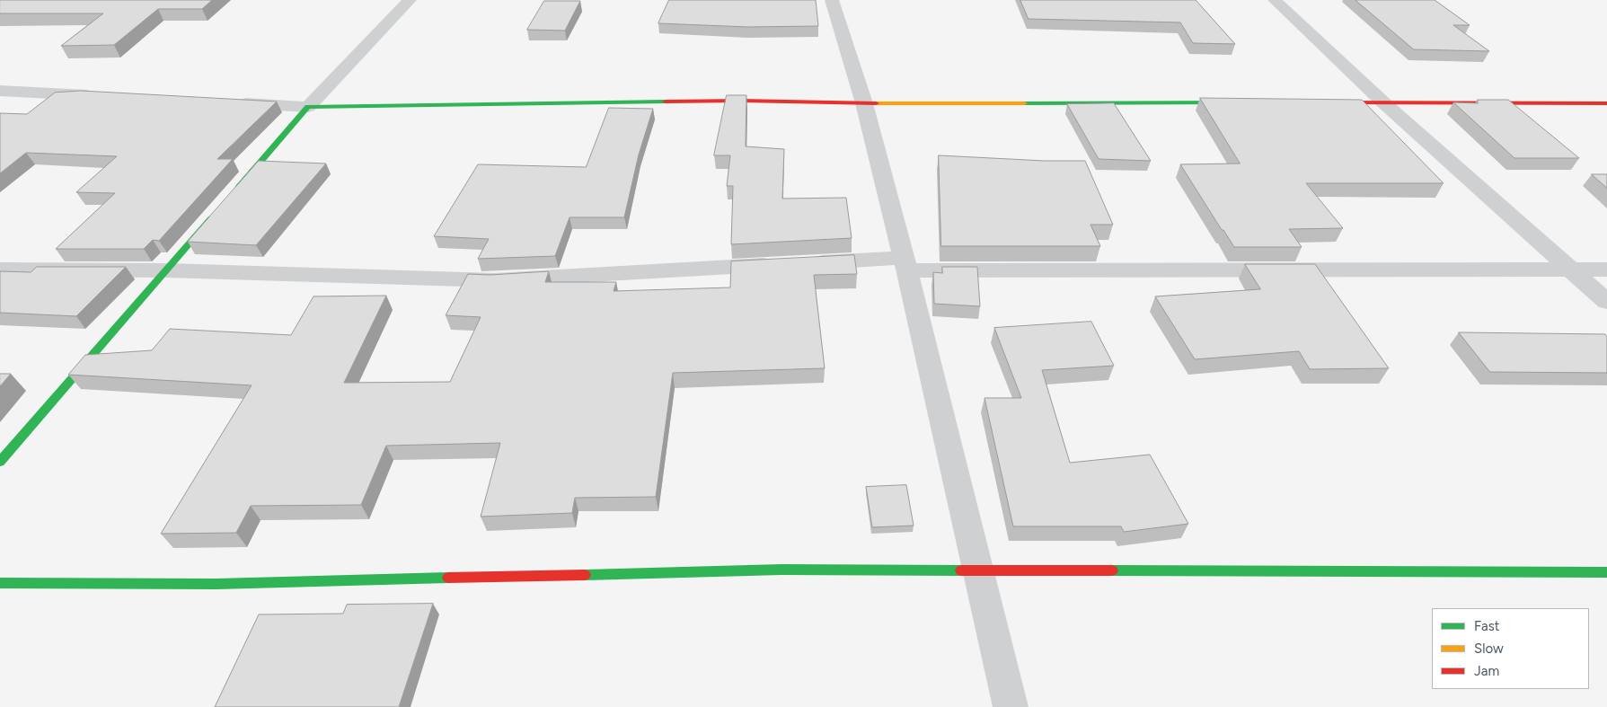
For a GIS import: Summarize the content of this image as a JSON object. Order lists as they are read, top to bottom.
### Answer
{
  "legend": ["Fast", "Slow", "Jam"]
}
